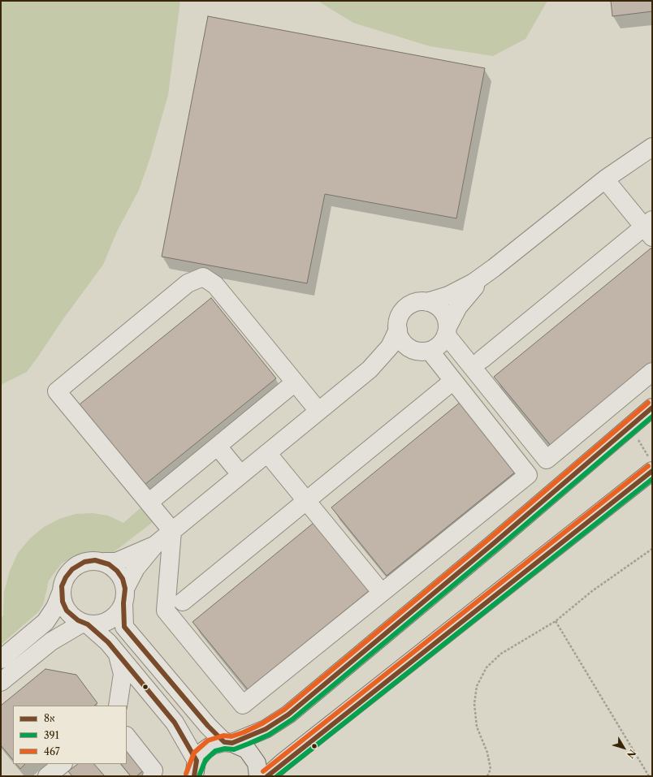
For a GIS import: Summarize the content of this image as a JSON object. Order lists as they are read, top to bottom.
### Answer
{
  "lines": ["transit line 467", "transit line 8א", "transit line 391"],
  "legend": ["8א", "391", "467"],
  "north": "bottom right"
}
